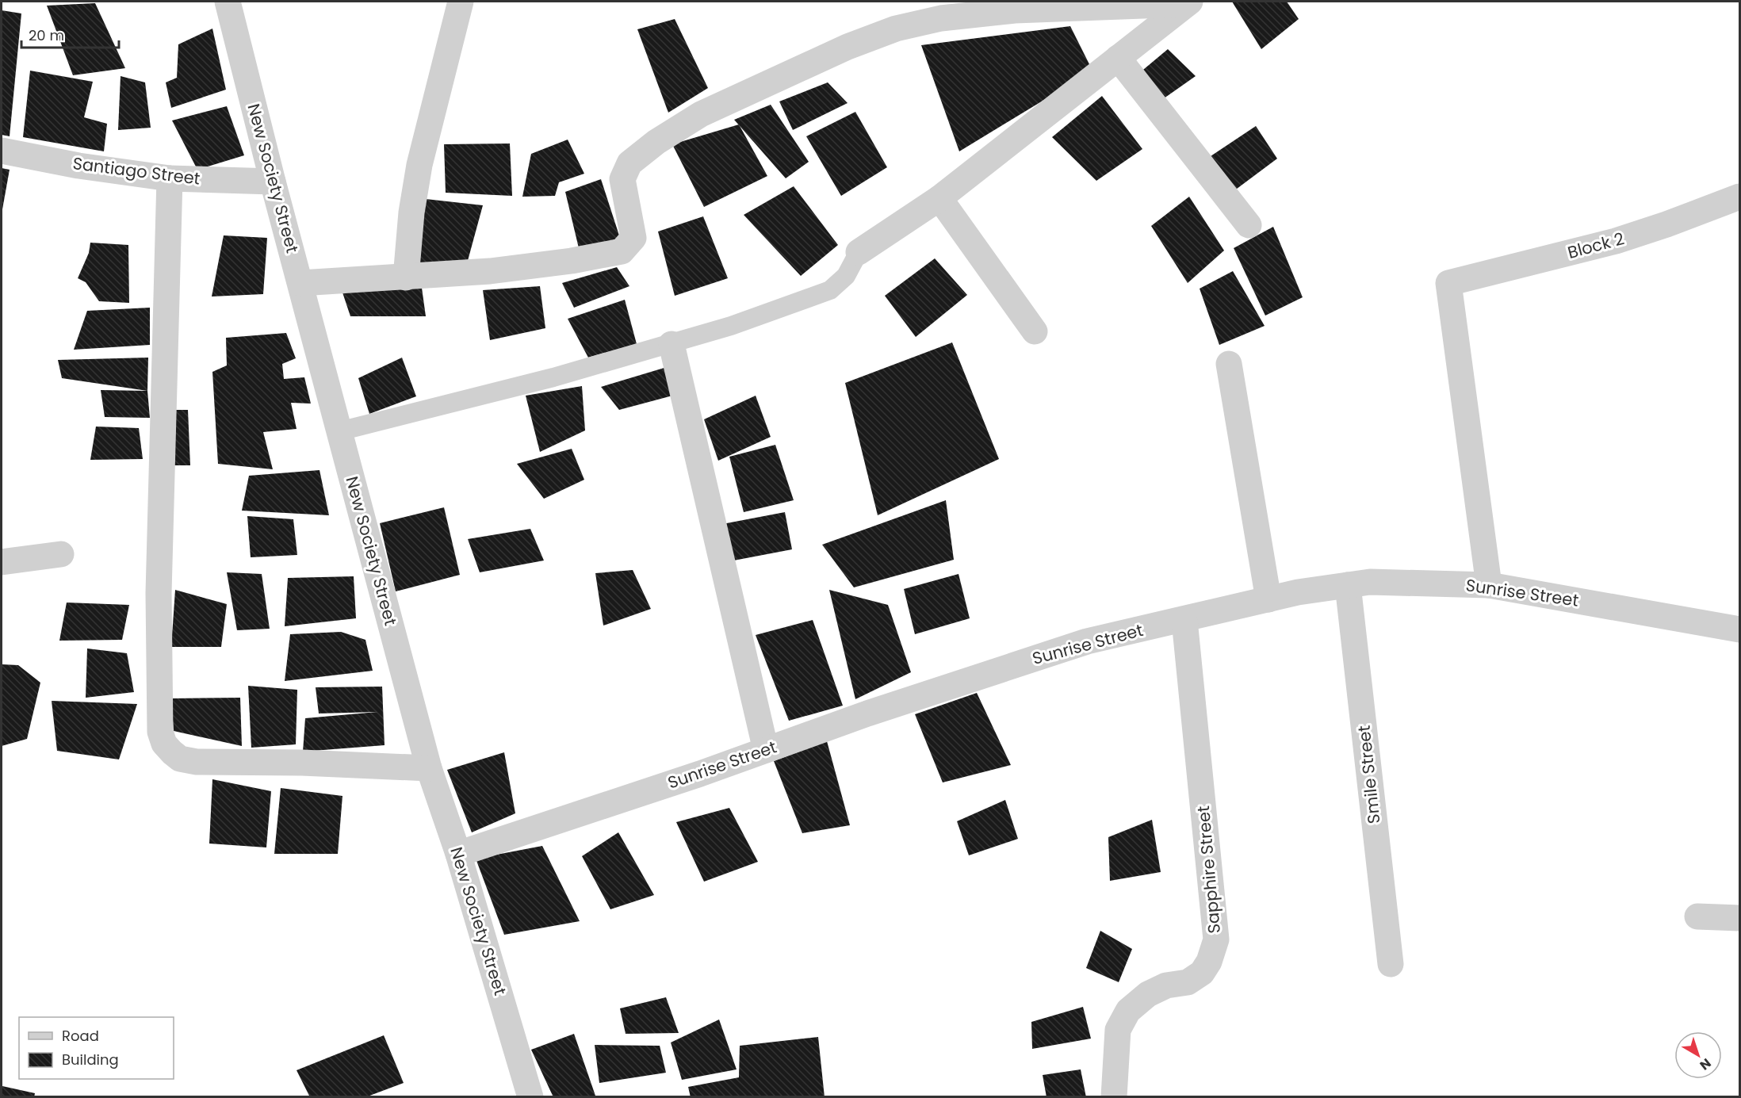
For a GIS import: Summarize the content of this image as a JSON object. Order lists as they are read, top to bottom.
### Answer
{
  "streets": {
    "street": [
      "Santiago Street",
      "New Society Street",
      "Block 2",
      "Sunrise Street",
      "Smile Street",
      "Sapphire Street"
    ]
  },
  "crossings": [
    ["Santiago Street", "New Society Street"],
    ["New Society Street", "Sunrise Street"],
    ["Block 2", "Sunrise Street"],
    ["Sunrise Street", "Smile Street"],
    ["Sunrise Street", "Sapphire Street"]
  ],
  "legend": ["Road", "Building"],
  "scale_bar": "20 m",
  "north": "bottom right"
}
